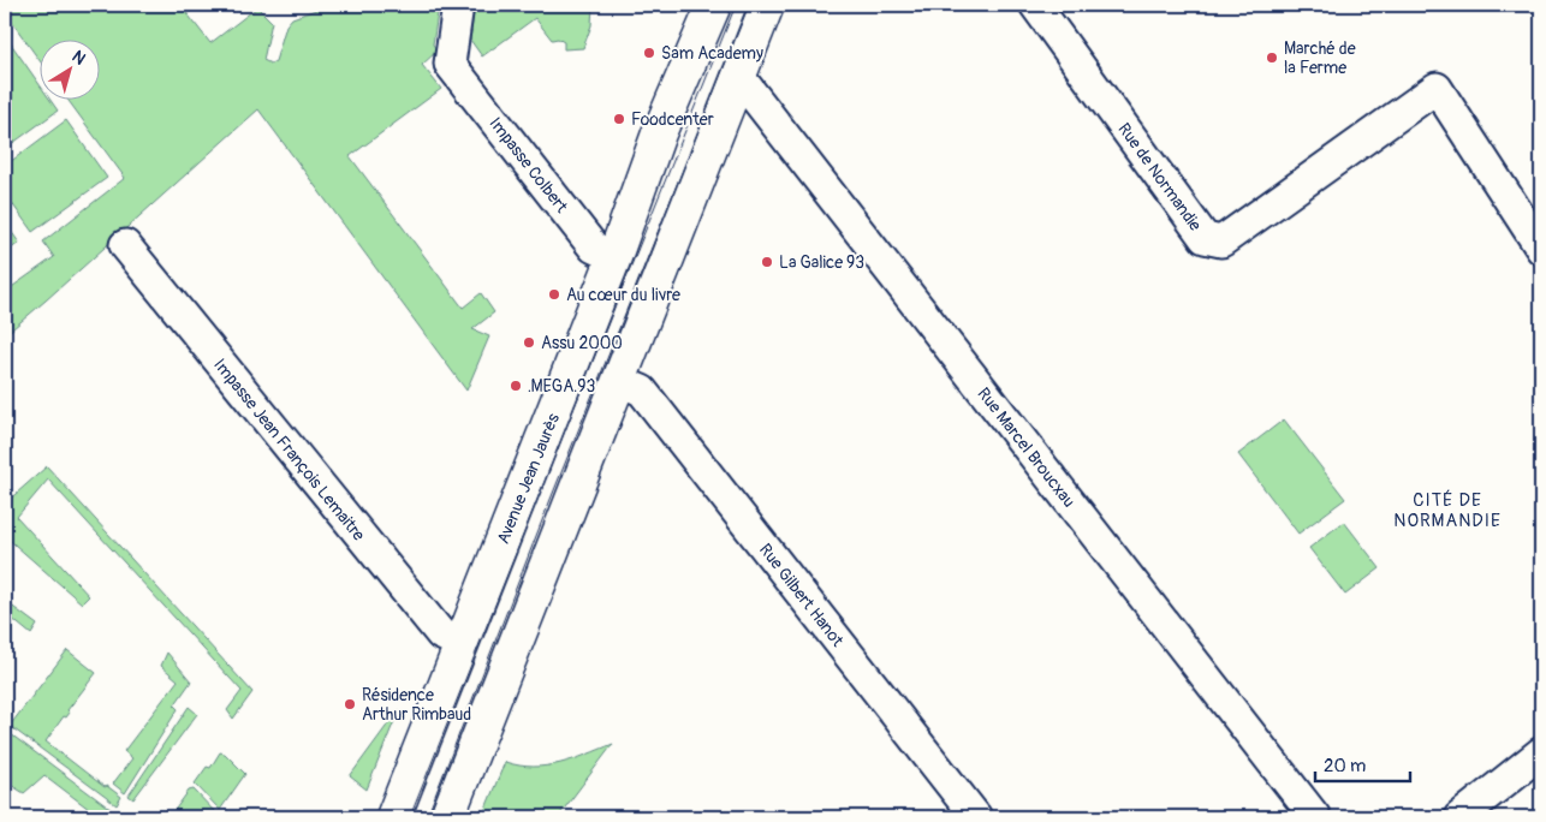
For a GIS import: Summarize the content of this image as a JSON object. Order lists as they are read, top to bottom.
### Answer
{
  "streets": {
    "street": [
      "Impasse Colbert",
      "Rue de Normandie",
      "Rue Marcel Broucxau",
      "Impasse Jean François Lemaitre",
      "Avenue Jean Jaurès",
      "Rue Gilbert Hanot"
    ]
  },
  "crossings": [
    ["Impasse Colbert", "Avenue Jean Jaurès"],
    ["Impasse Jean François Lemaitre", "Avenue Jean Jaurès"]
  ],
  "districts": ["CITÉ DE NORMANDIE"],
  "places": [
    "Sam Academy",
    "Marché de la Ferme",
    "Foodcenter",
    "La Galice 93",
    "Au cœur du livre",
    "Assu 2000",
    ".MEGA.93",
    "Résidence Arthur Rimbaud"
  ],
  "scale_bar": "20 m",
  "north": "top right"
}
